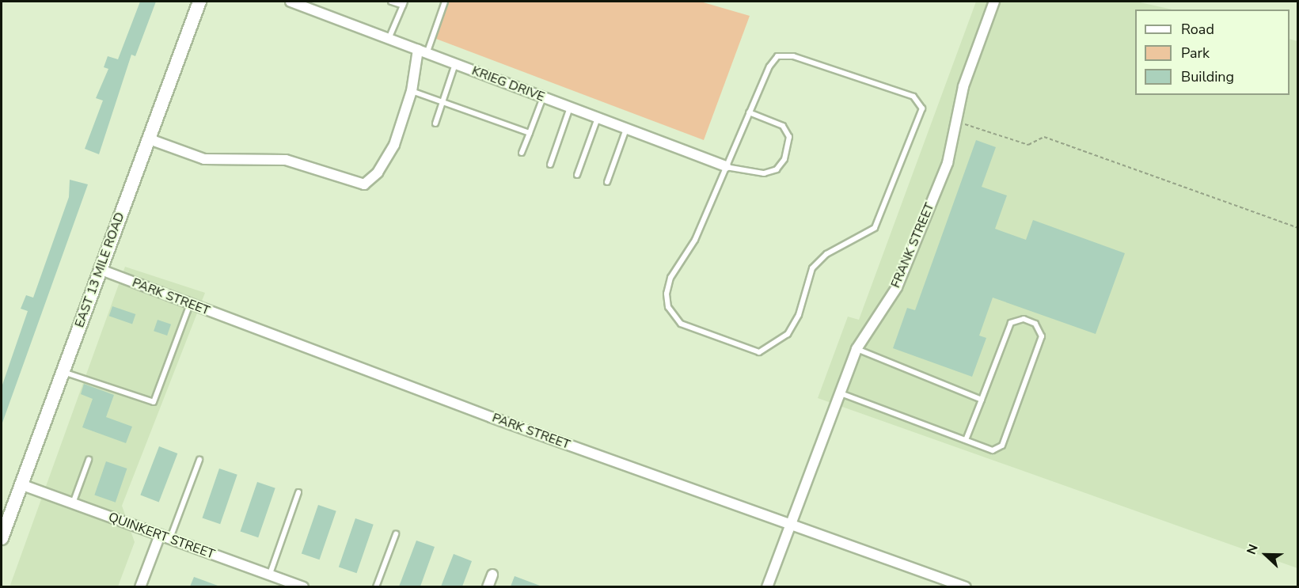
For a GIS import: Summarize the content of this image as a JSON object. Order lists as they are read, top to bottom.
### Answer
{
  "streets": {
    "main road": ["EAST 13 MILE ROAD"],
    "street": [
      "KRIEG DRIVE",
      "FRANK STREET",
      "PARK STREET",
      "QUINKERT STREET"
    ]
  },
  "crossings": [
    ["FRANK STREET", "PARK STREET"],
    ["EAST 13 MILE ROAD", "PARK STREET"],
    ["EAST 13 MILE ROAD", "QUINKERT STREET"]
  ],
  "legend": ["Road", "Park", "Building"],
  "north": "left"
}
